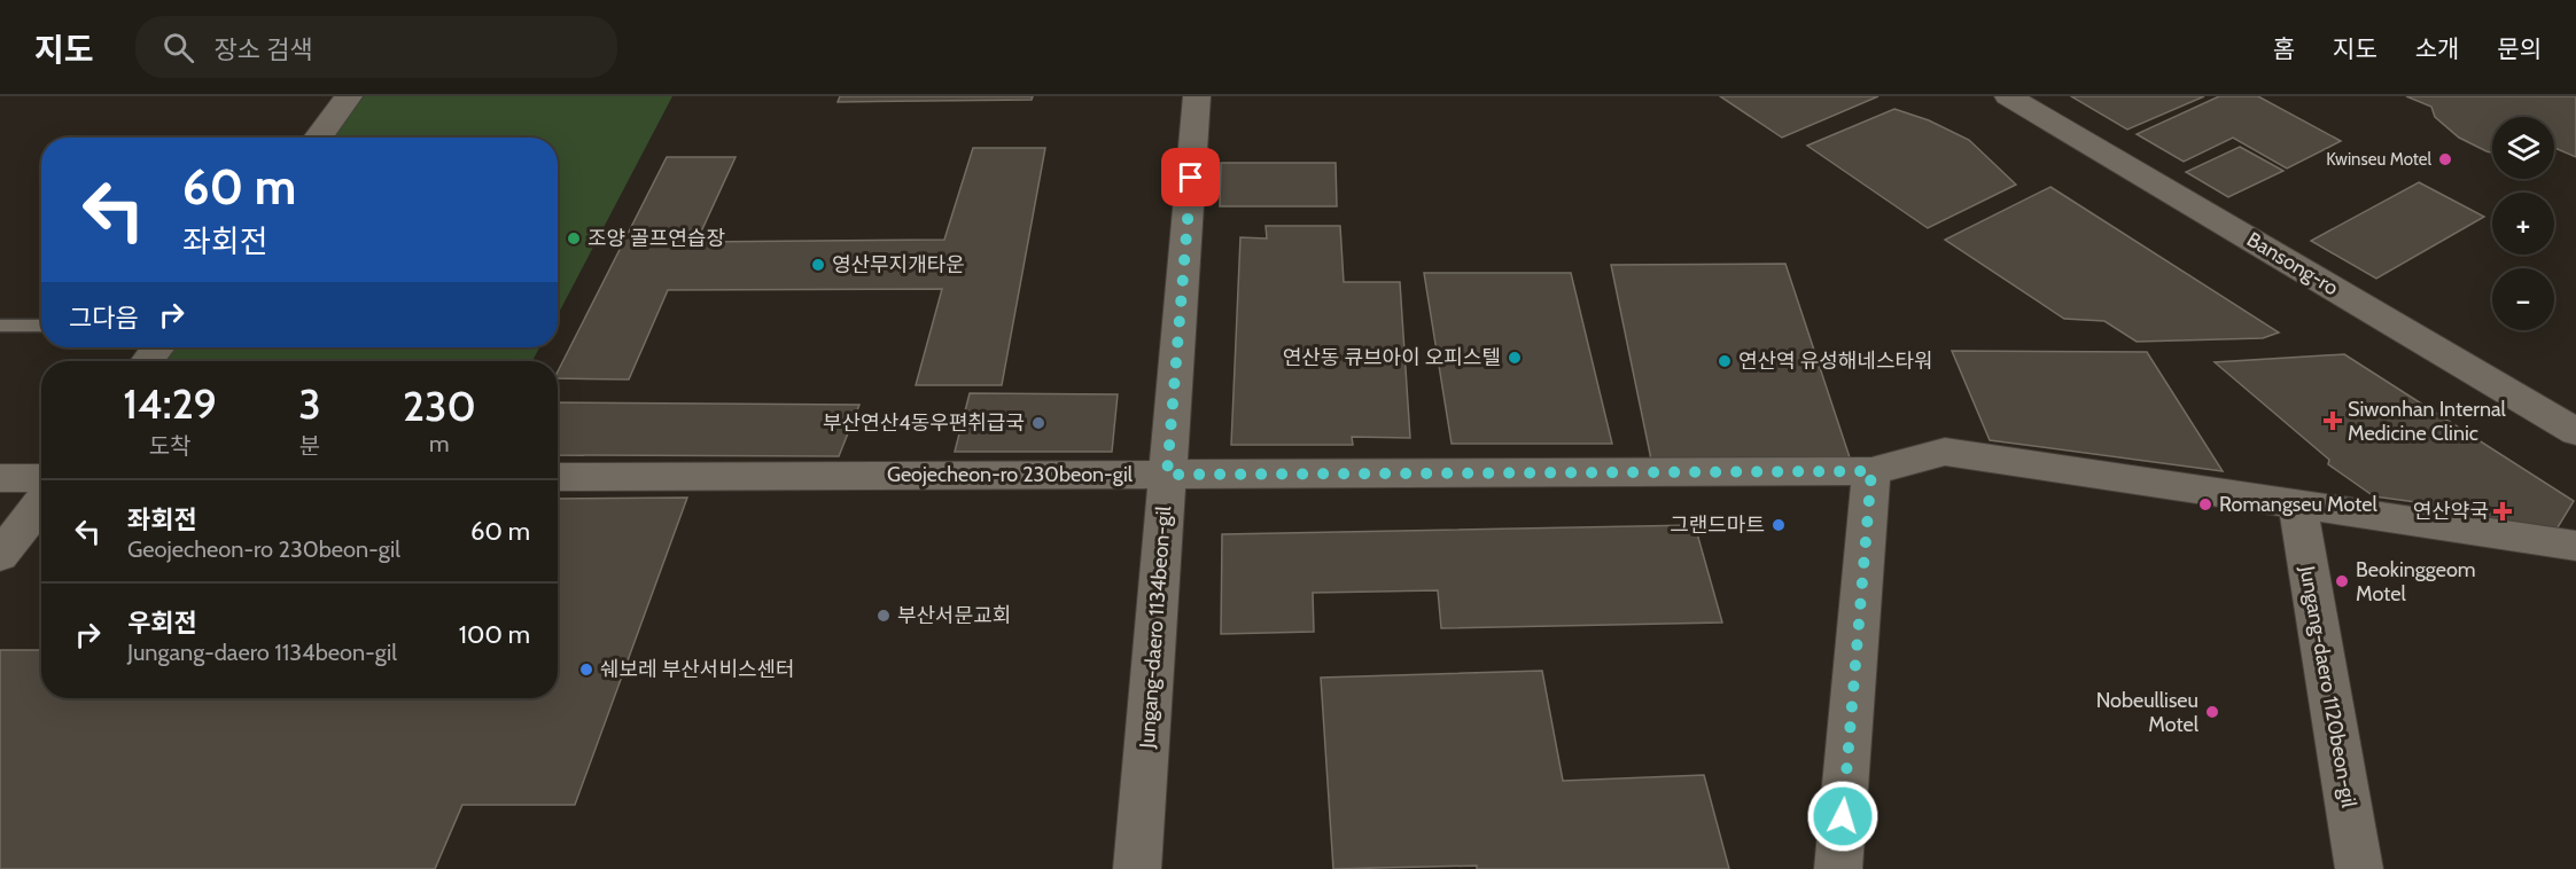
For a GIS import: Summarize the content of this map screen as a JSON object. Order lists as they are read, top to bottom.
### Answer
{
  "streets": {
    "street": [
      "Bansong-ro",
      "Geojecheon-ro 230beon-gil",
      "Jungang-daero 1134beon-gil",
      "Jungang-daero 1120beon-gil"
    ]
  },
  "crossings": [
    ["Geojecheon-ro 230beon-gil", "Jungang-daero 1134beon-gil"],
    ["Geojecheon-ro 230beon-gil", "Jungang-daero 1120beon-gil"]
  ],
  "places": {
    "other": [
      "Kwinseu Motel",
      "조양 골프연습장",
      "영산무지개타운",
      "연산동 큐브아이 오피스텔",
      "연산역 유성해네스타워",
      "부산연산4동우편취급국",
      "Romangseu Motel",
      "그랜드마트",
      "Beokinggeom Motel",
      "부산서문교회",
      "쉐보레 부산서비스센터",
      "Nobeulliseu Motel"
    ],
    "health": ["Siwonhan Internal Medicine Clinic", "연산약국"]
  },
  "page": {
    "header": "지도",
    "search": "장소 검색",
    "nav": [
      "홈",
      "지도",
      "소개",
      "문의"
    ],
    "map_buttons": ["+", "−"],
    "turn": ["60 m", "좌회전"],
    "then": "그다음",
    "eta": [
      "14:29",
      "도착",
      "3",
      "분",
      "230",
      "m"
    ],
    "list": [
      {
        "name": "좌회전",
        "note": "Geojecheon-ro 230beon-gil",
        "value": "60 m"
      },
      {
        "name": "우회전",
        "note": "Jungang-daero 1134beon-gil",
        "value": "100 m"
      }
    ]
  }
}
